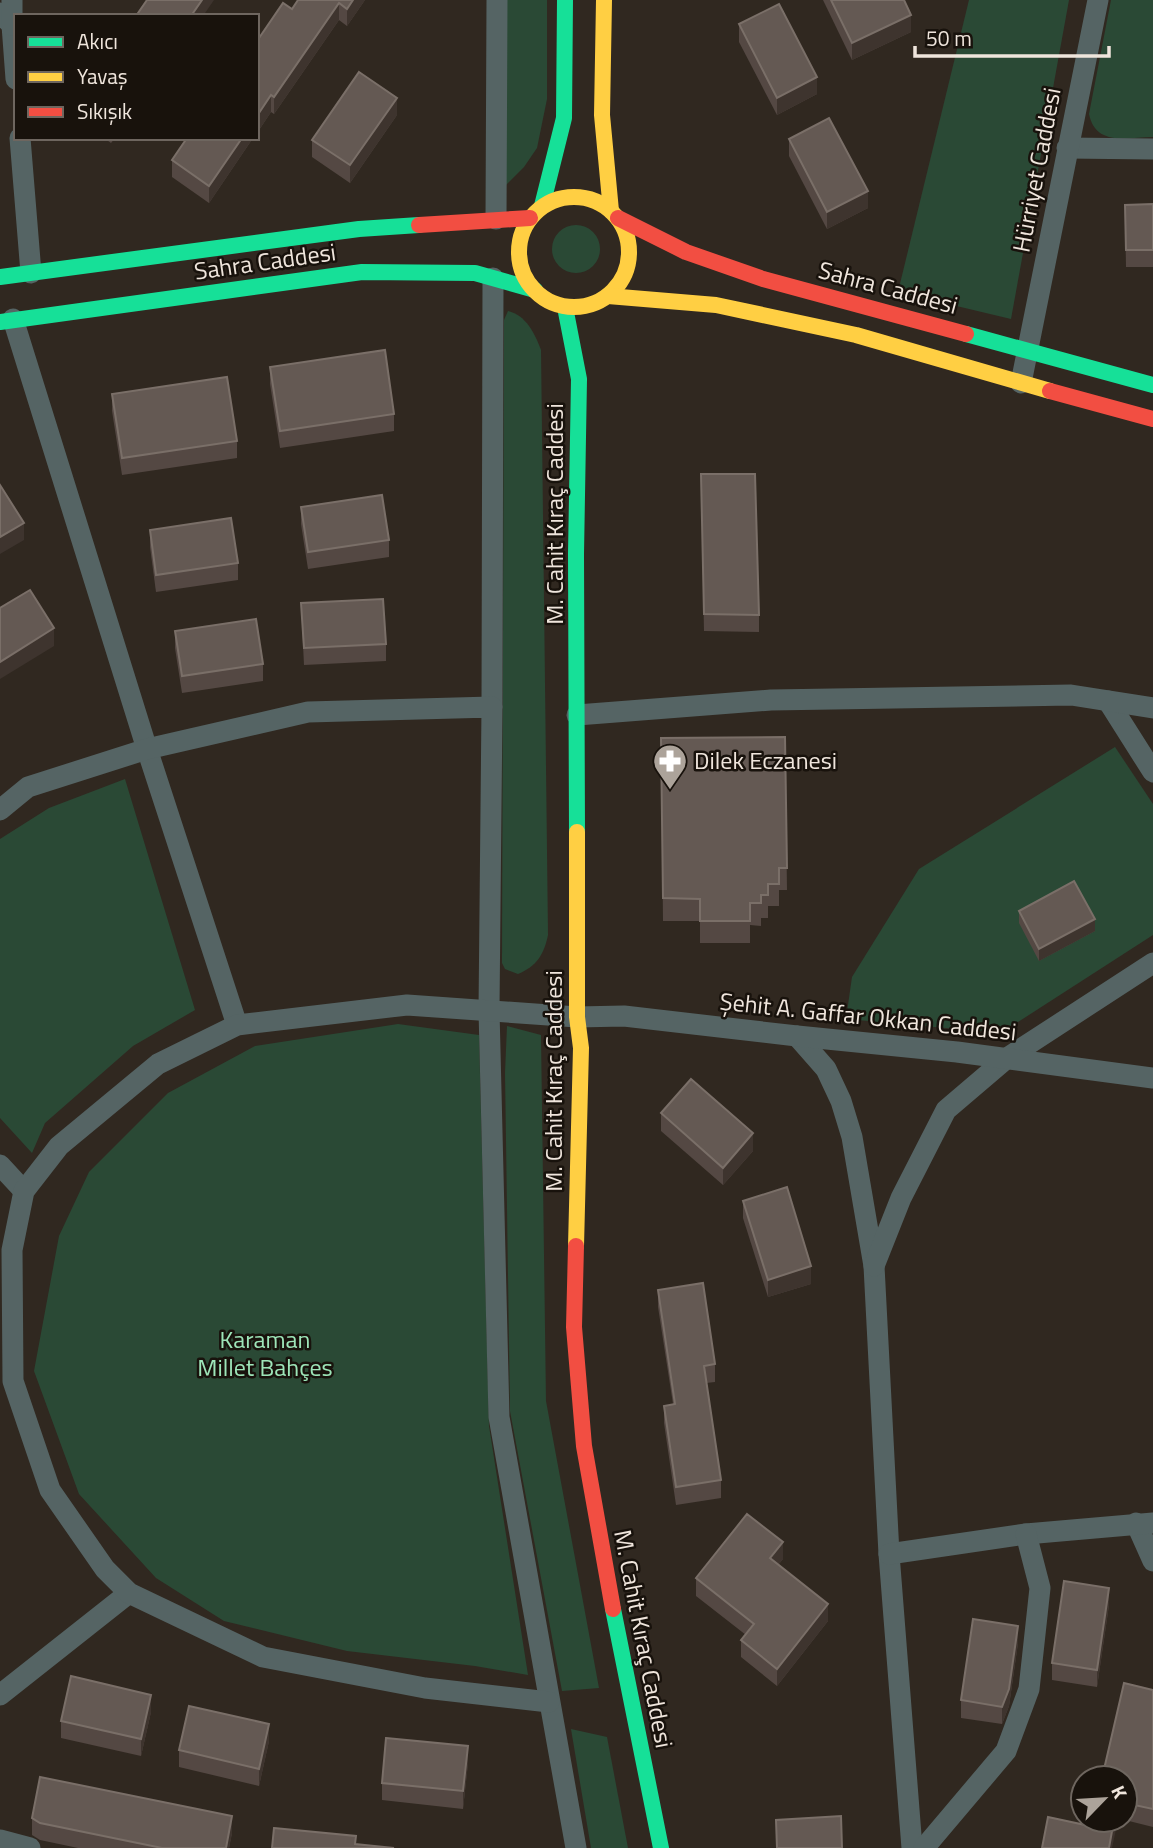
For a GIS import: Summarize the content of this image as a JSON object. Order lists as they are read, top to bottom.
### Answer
{
  "streets": {
    "street": [
      "Hürriyet Caddesi",
      "Sahra Caddesi",
      "M. Cahit Kıraç Caddesi",
      "Şehit A. Gaffar Okkan Caddesi"
    ]
  },
  "crossings": [
    ["Hürriyet Caddesi", "Sahra Caddesi"],
    ["Sahra Caddesi", "M. Cahit Kıraç Caddesi"],
    ["M. Cahit Kıraç Caddesi", "Şehit A. Gaffar Okkan Caddesi"]
  ],
  "parks": ["Karaman Millet Bahçes"],
  "places": {
    "pharmacy": ["Dilek Eczanesi"]
  },
  "legend": ["Akıcı", "Yavaş", "Sıkışık"],
  "scale_bar": "50 m",
  "north": "top right"
}
